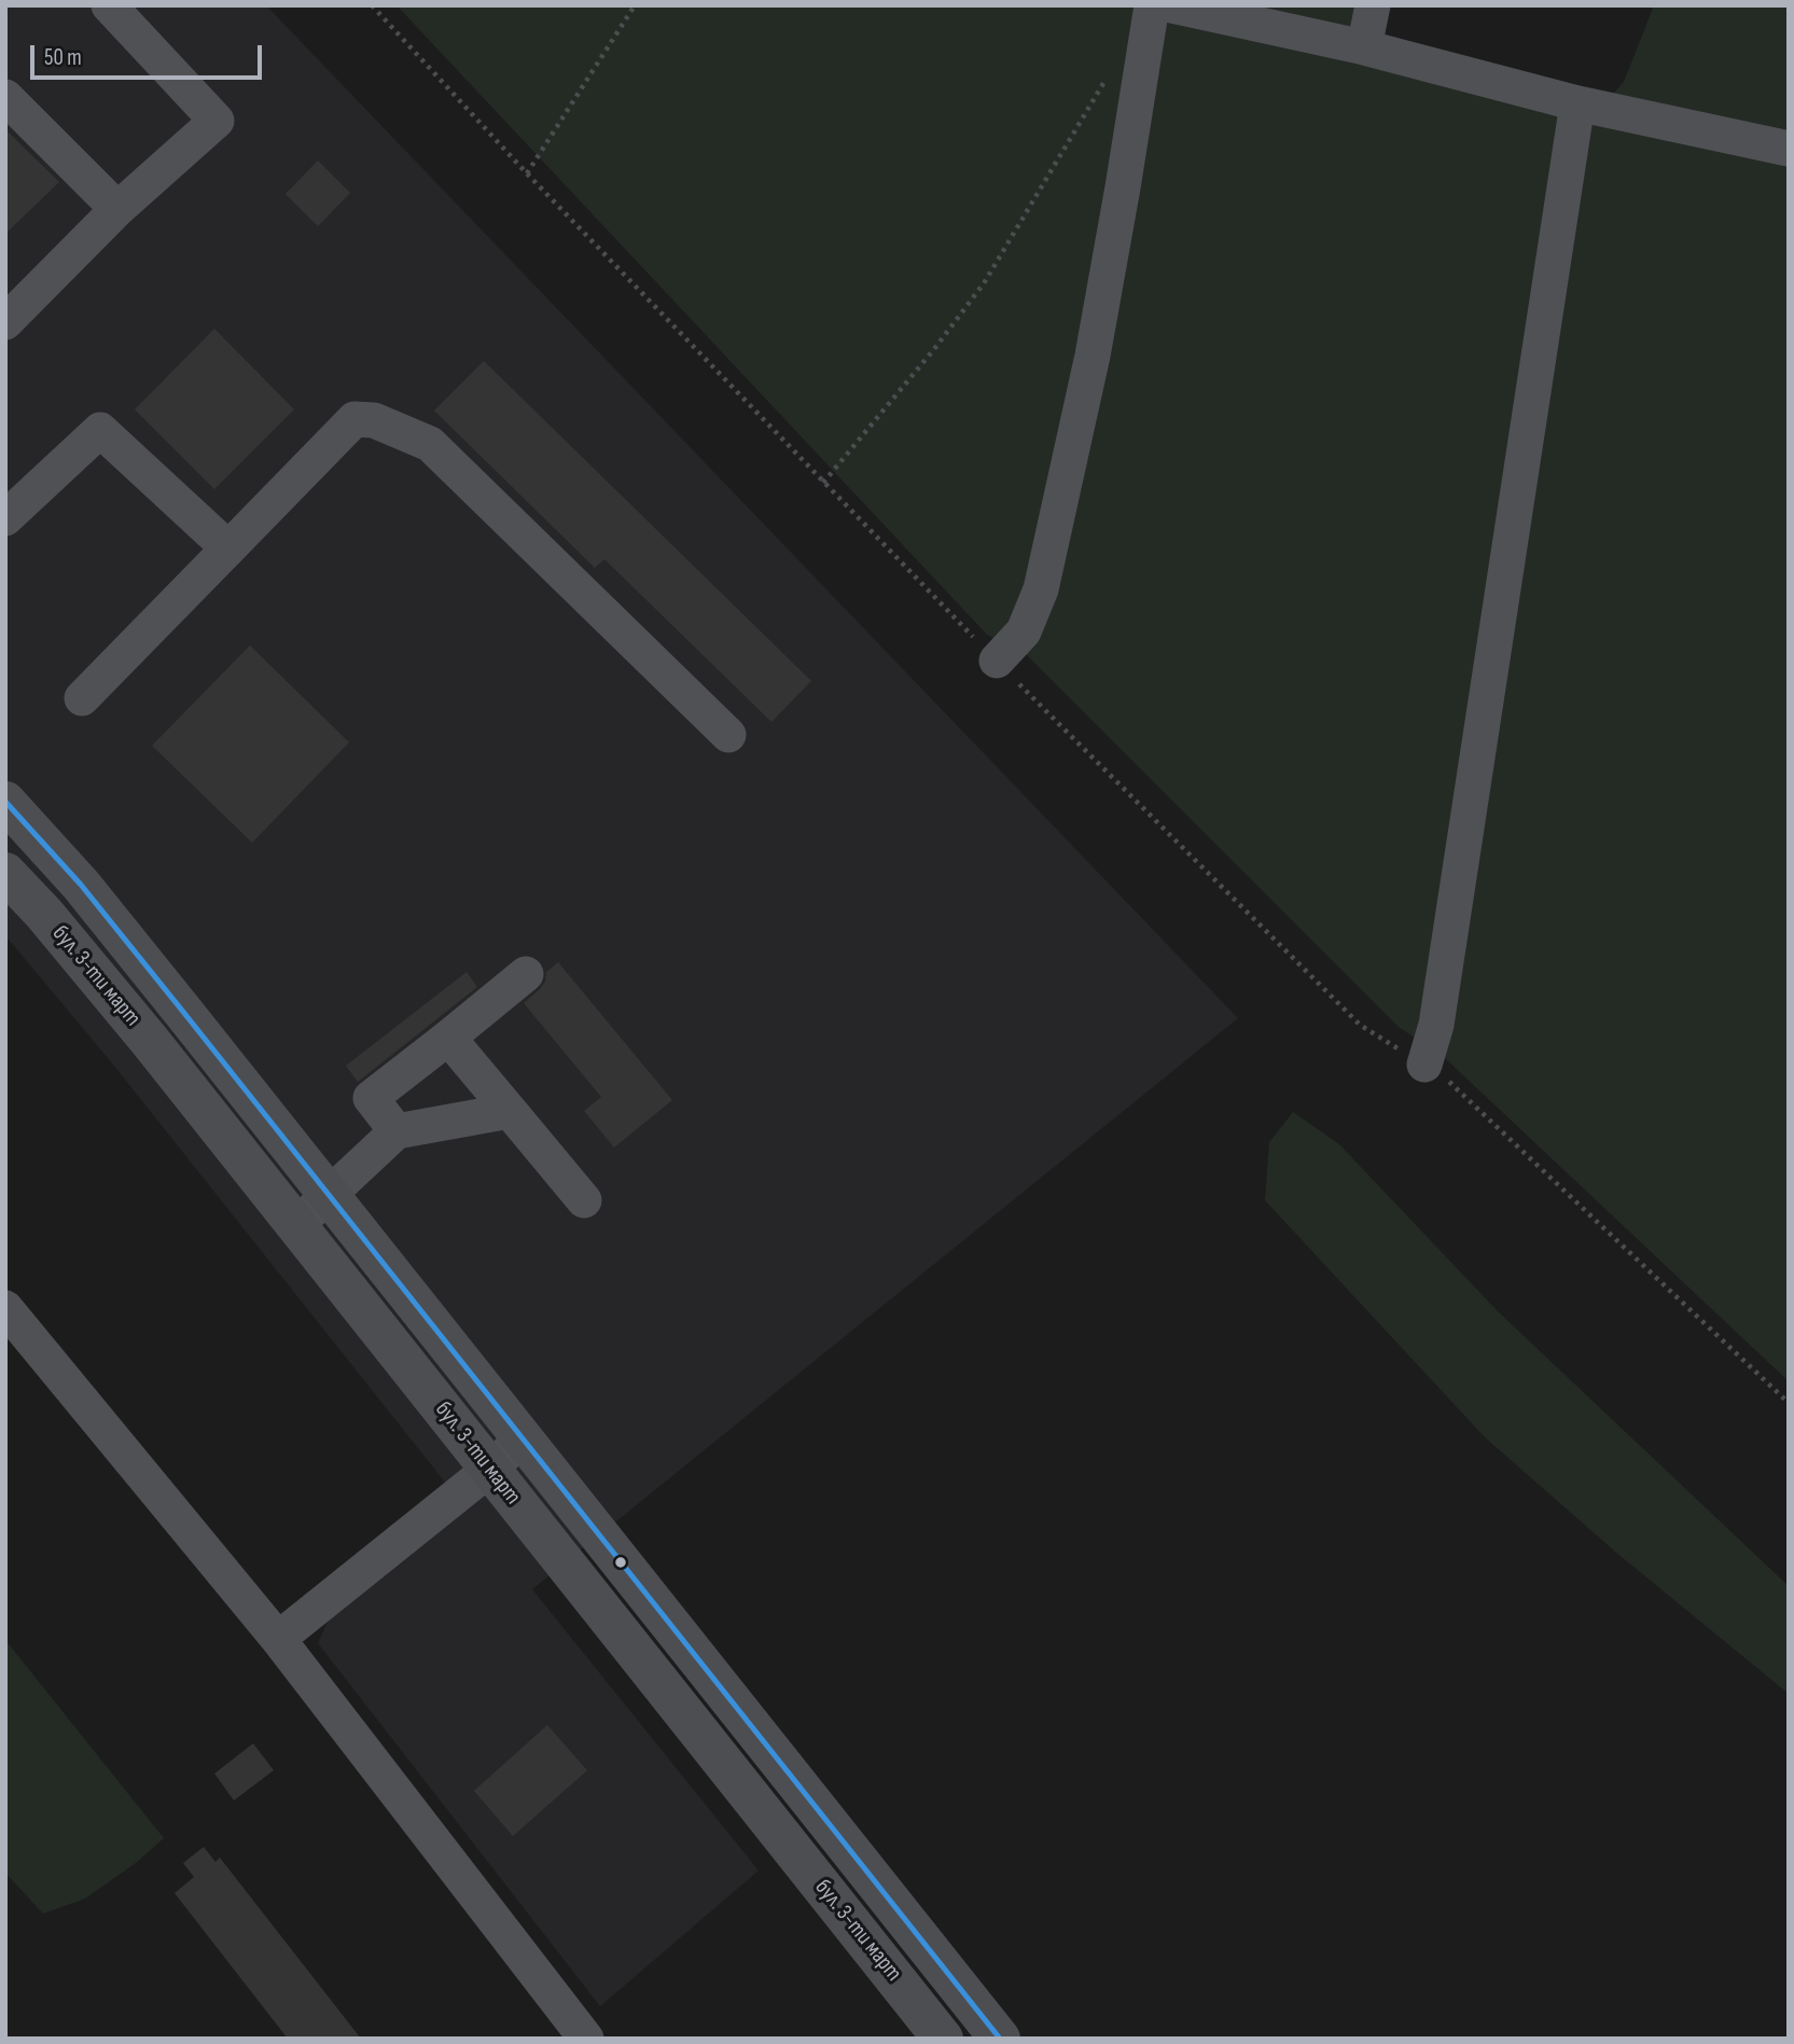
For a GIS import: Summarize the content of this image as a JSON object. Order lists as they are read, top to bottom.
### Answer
{
  "streets": {
    "main road": ["бул. 3-ти март"]
  },
  "scale_bar": "50 m"
}
